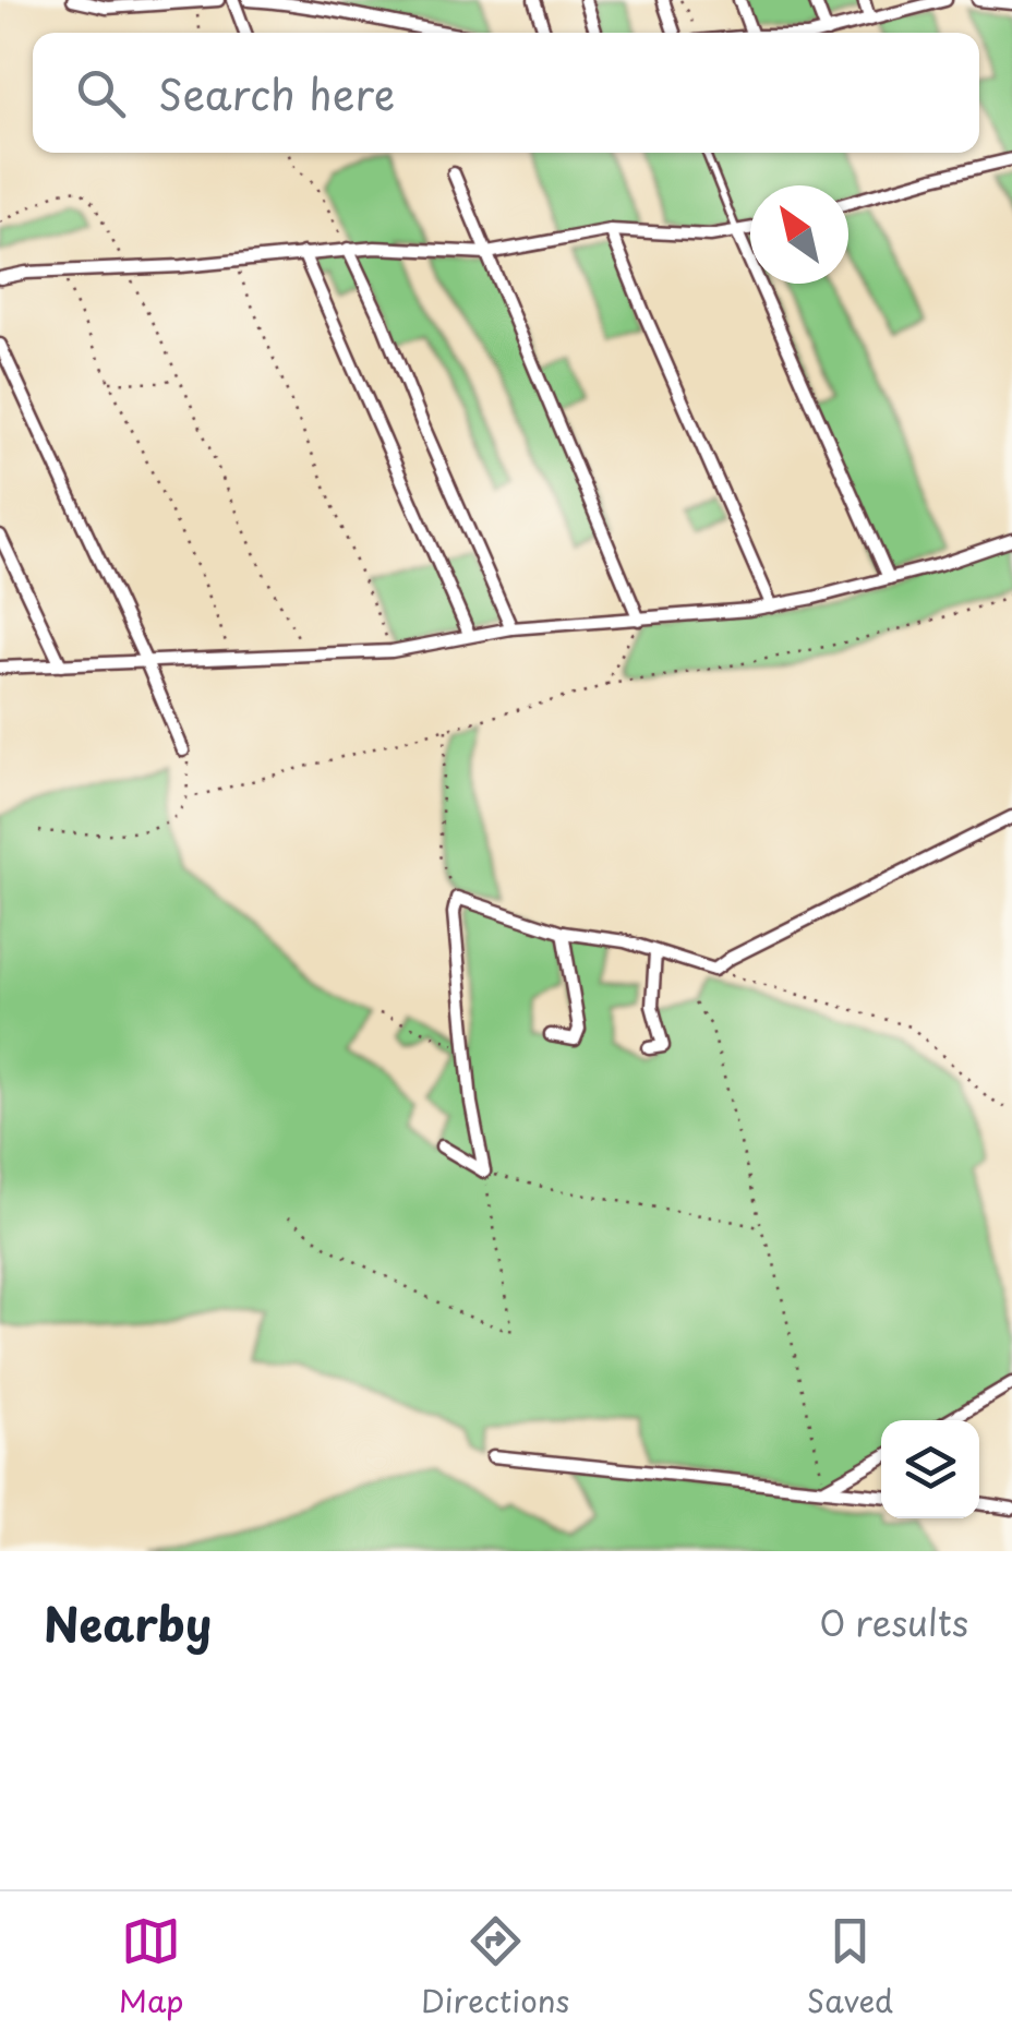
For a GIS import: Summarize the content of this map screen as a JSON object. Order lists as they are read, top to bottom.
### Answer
{
  "north": "top left",
  "page": {
    "search": "Search here",
    "heading": ["Nearby", "0 results"],
    "nav": ["Map", "Directions", "Saved"]
  }
}
